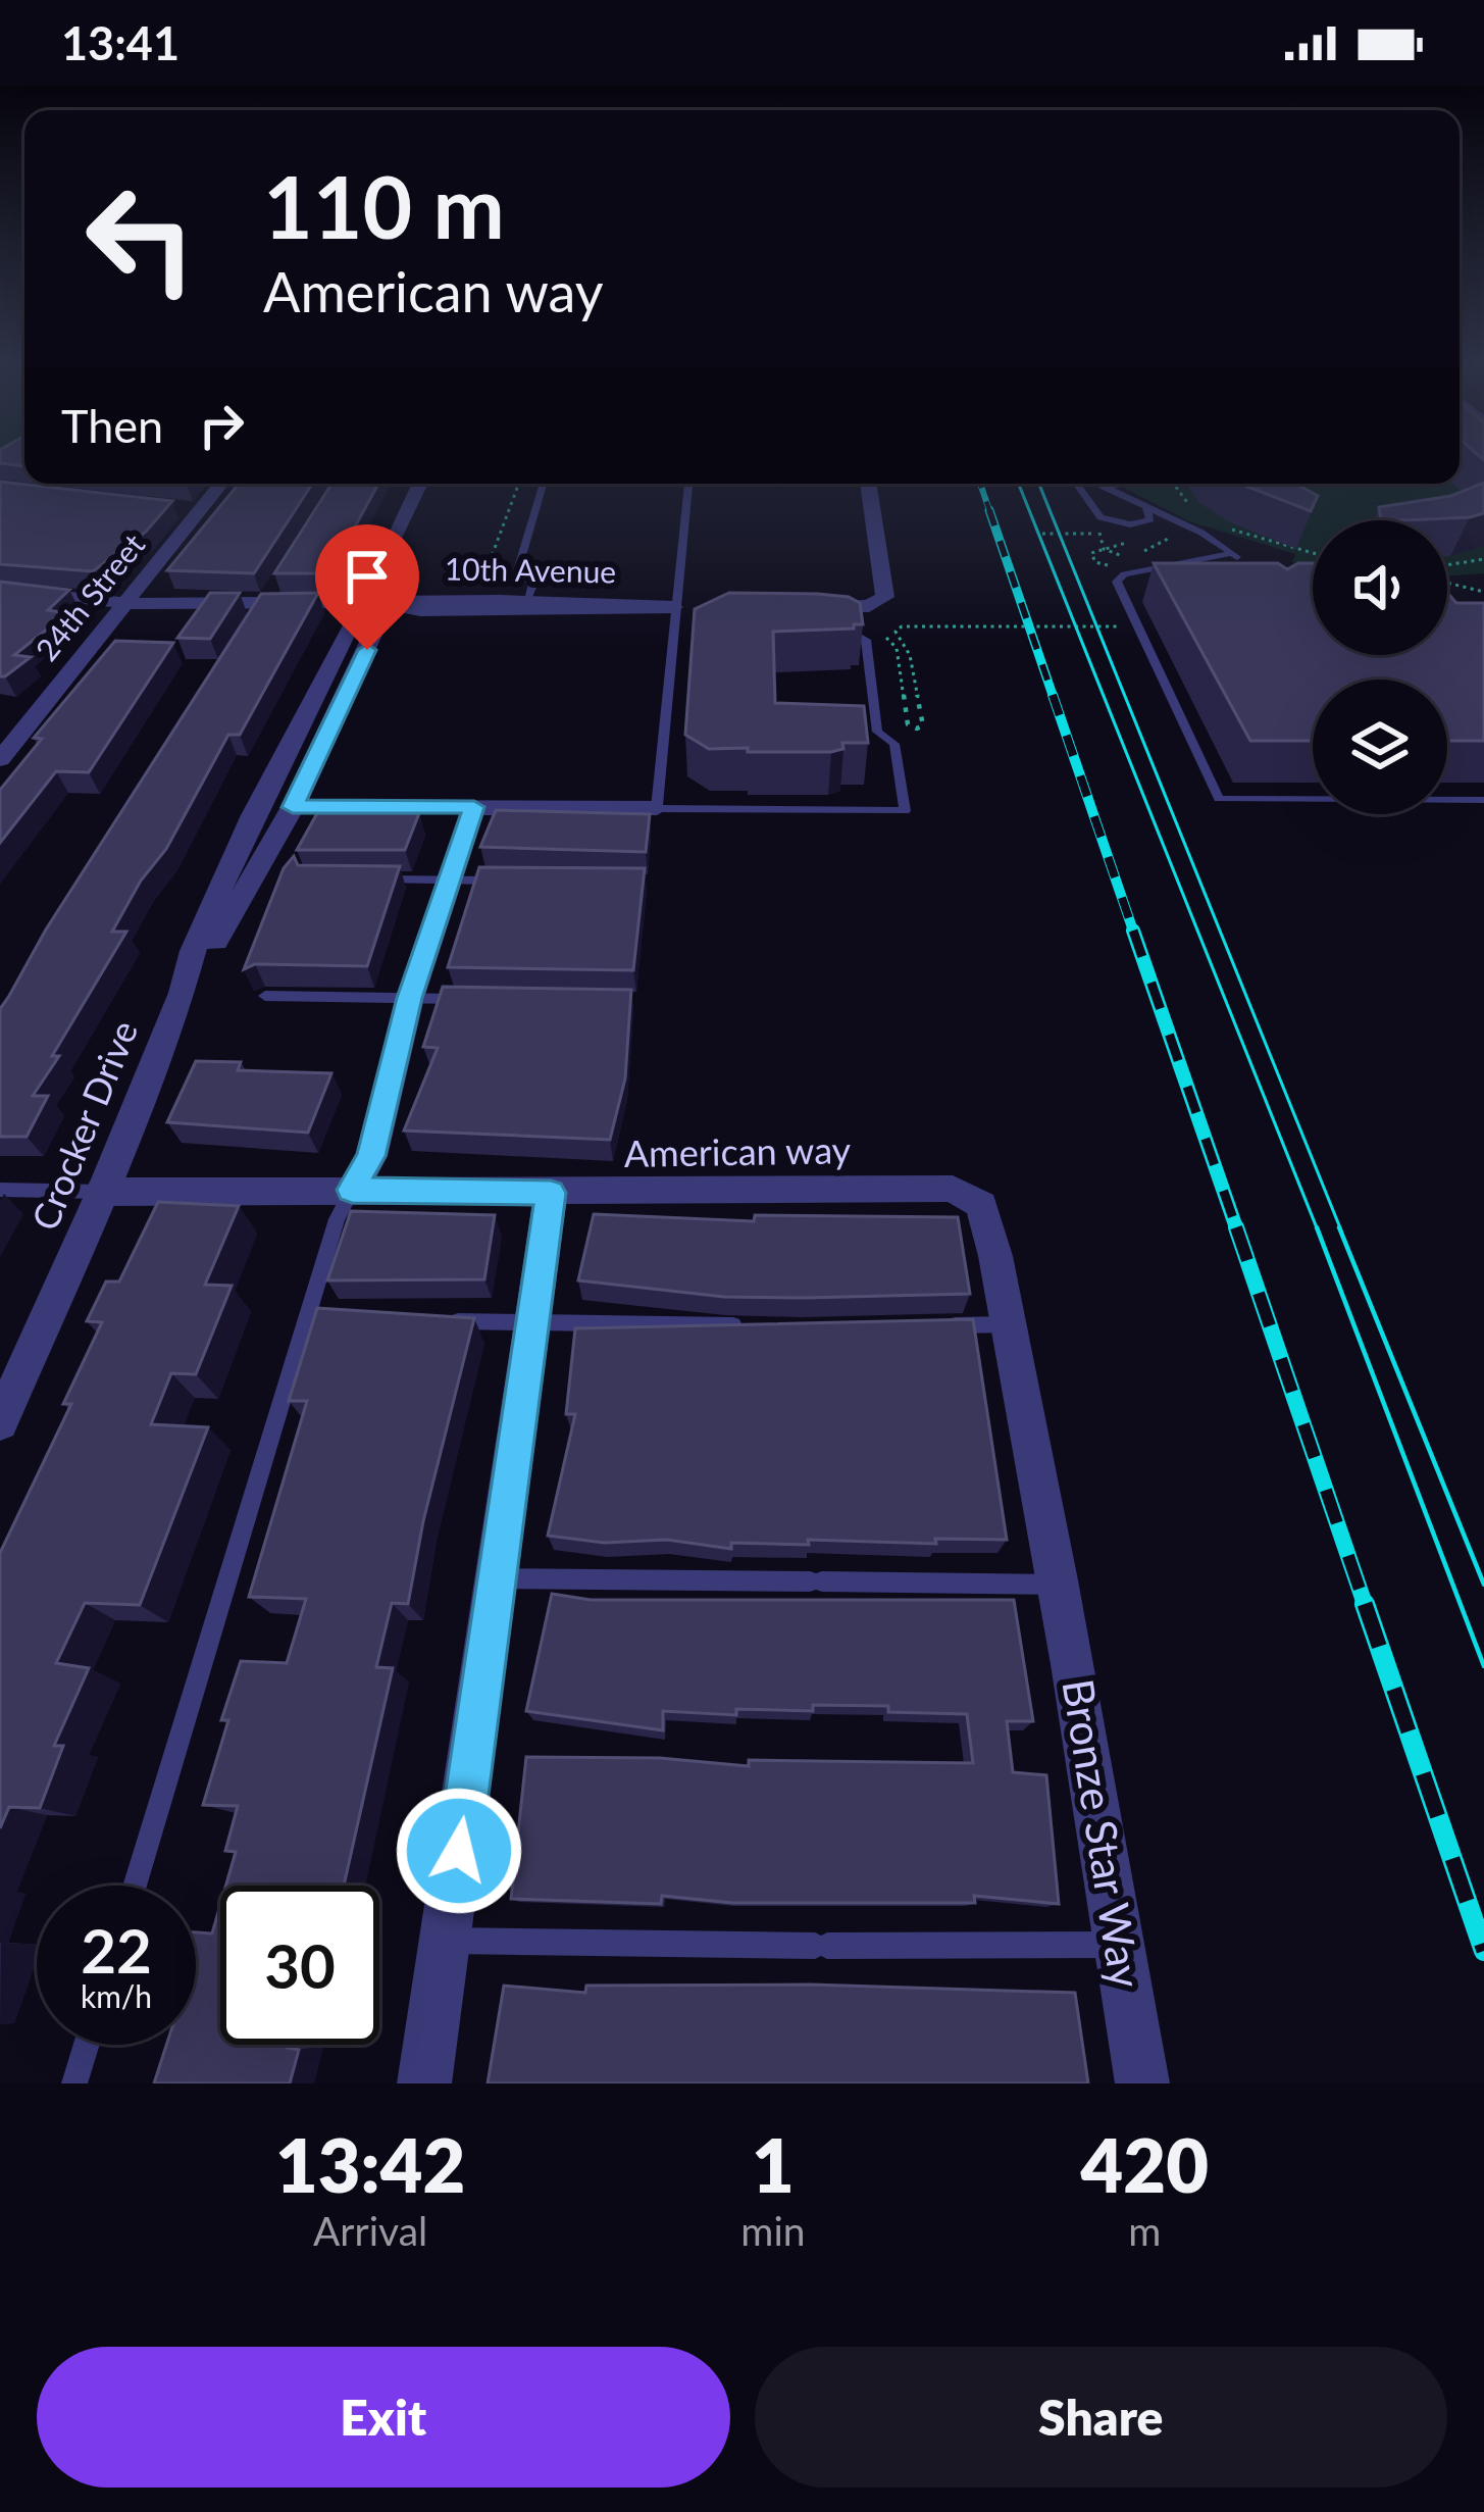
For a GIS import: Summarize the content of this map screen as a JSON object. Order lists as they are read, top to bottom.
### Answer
{
  "streets": {
    "street": [
      "10th Avenue",
      "24th Street",
      "Crocker Drive",
      "American way",
      "Bronze Star Way"
    ]
  },
  "crossings": [
    ["10th Avenue", "24th Street"],
    ["10th Avenue", "Crocker Drive"],
    ["Crocker Drive", "American way"],
    ["American way", "Bronze Star Way"]
  ],
  "page": {
    "status": "13:41",
    "turn": ["110 m", "American way"],
    "then": "Then",
    "speed": "22 km/h",
    "limit": "30",
    "eta": [
      "13:42",
      "Arrival",
      "1",
      "min",
      "420",
      "m"
    ],
    "buttons": ["Exit", "Share"]
  }
}
